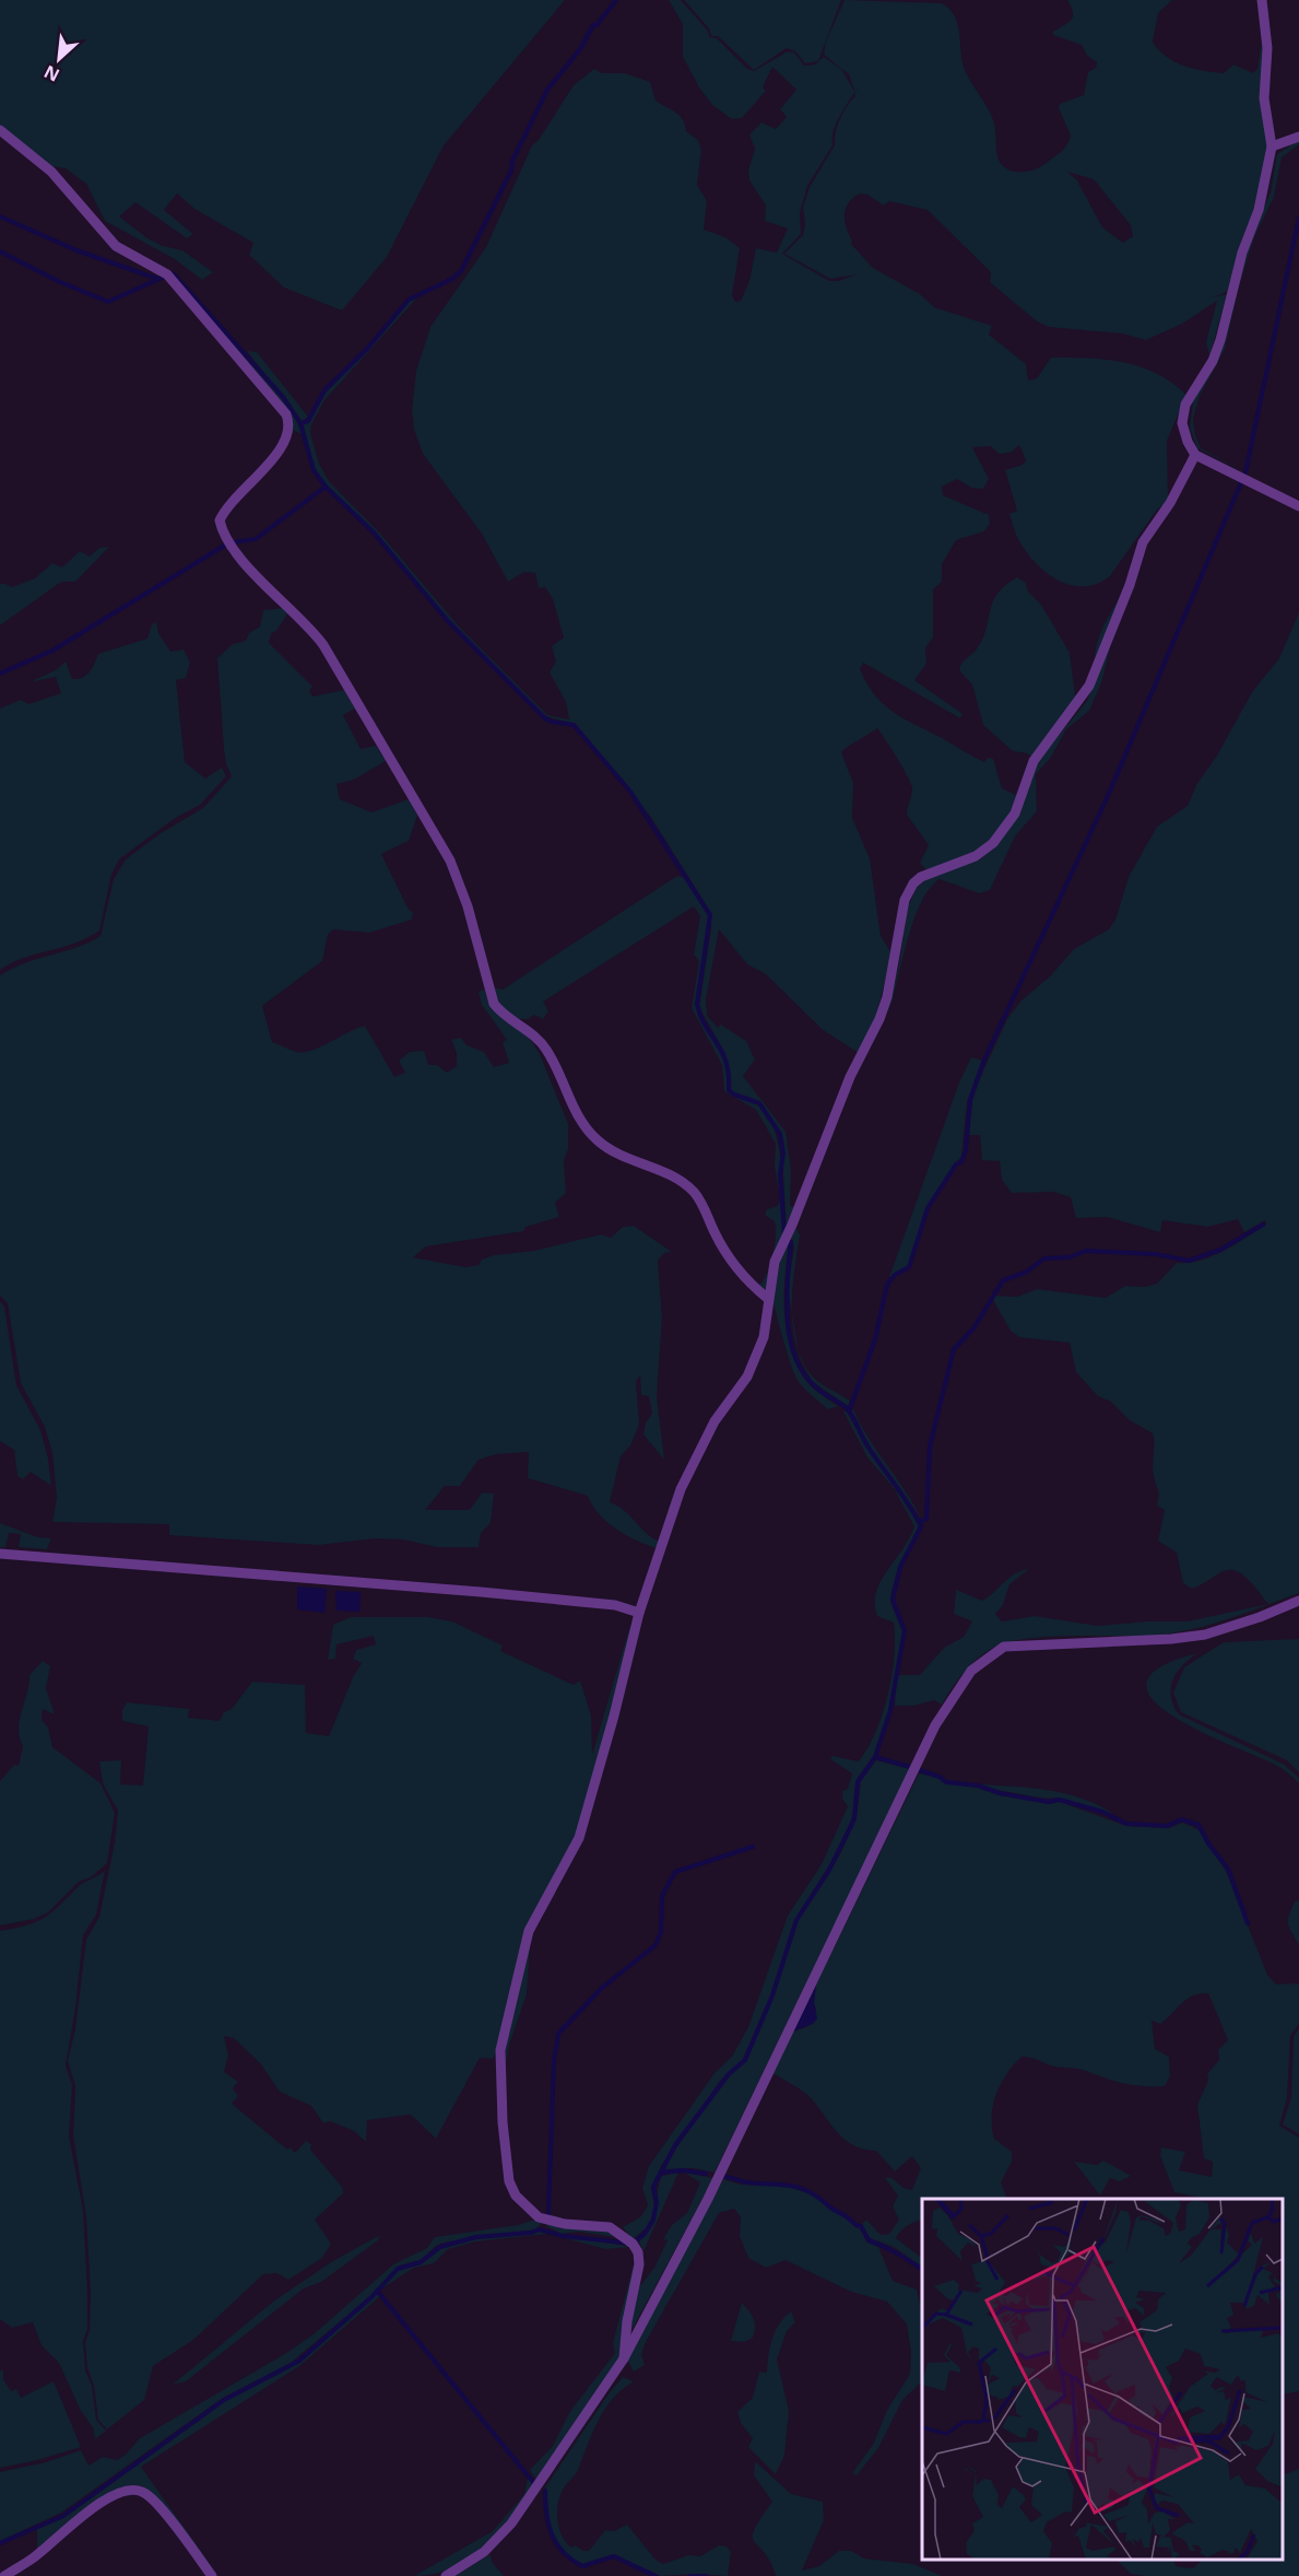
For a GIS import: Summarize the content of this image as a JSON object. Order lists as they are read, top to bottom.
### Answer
{
  "north": "bottom left"
}
